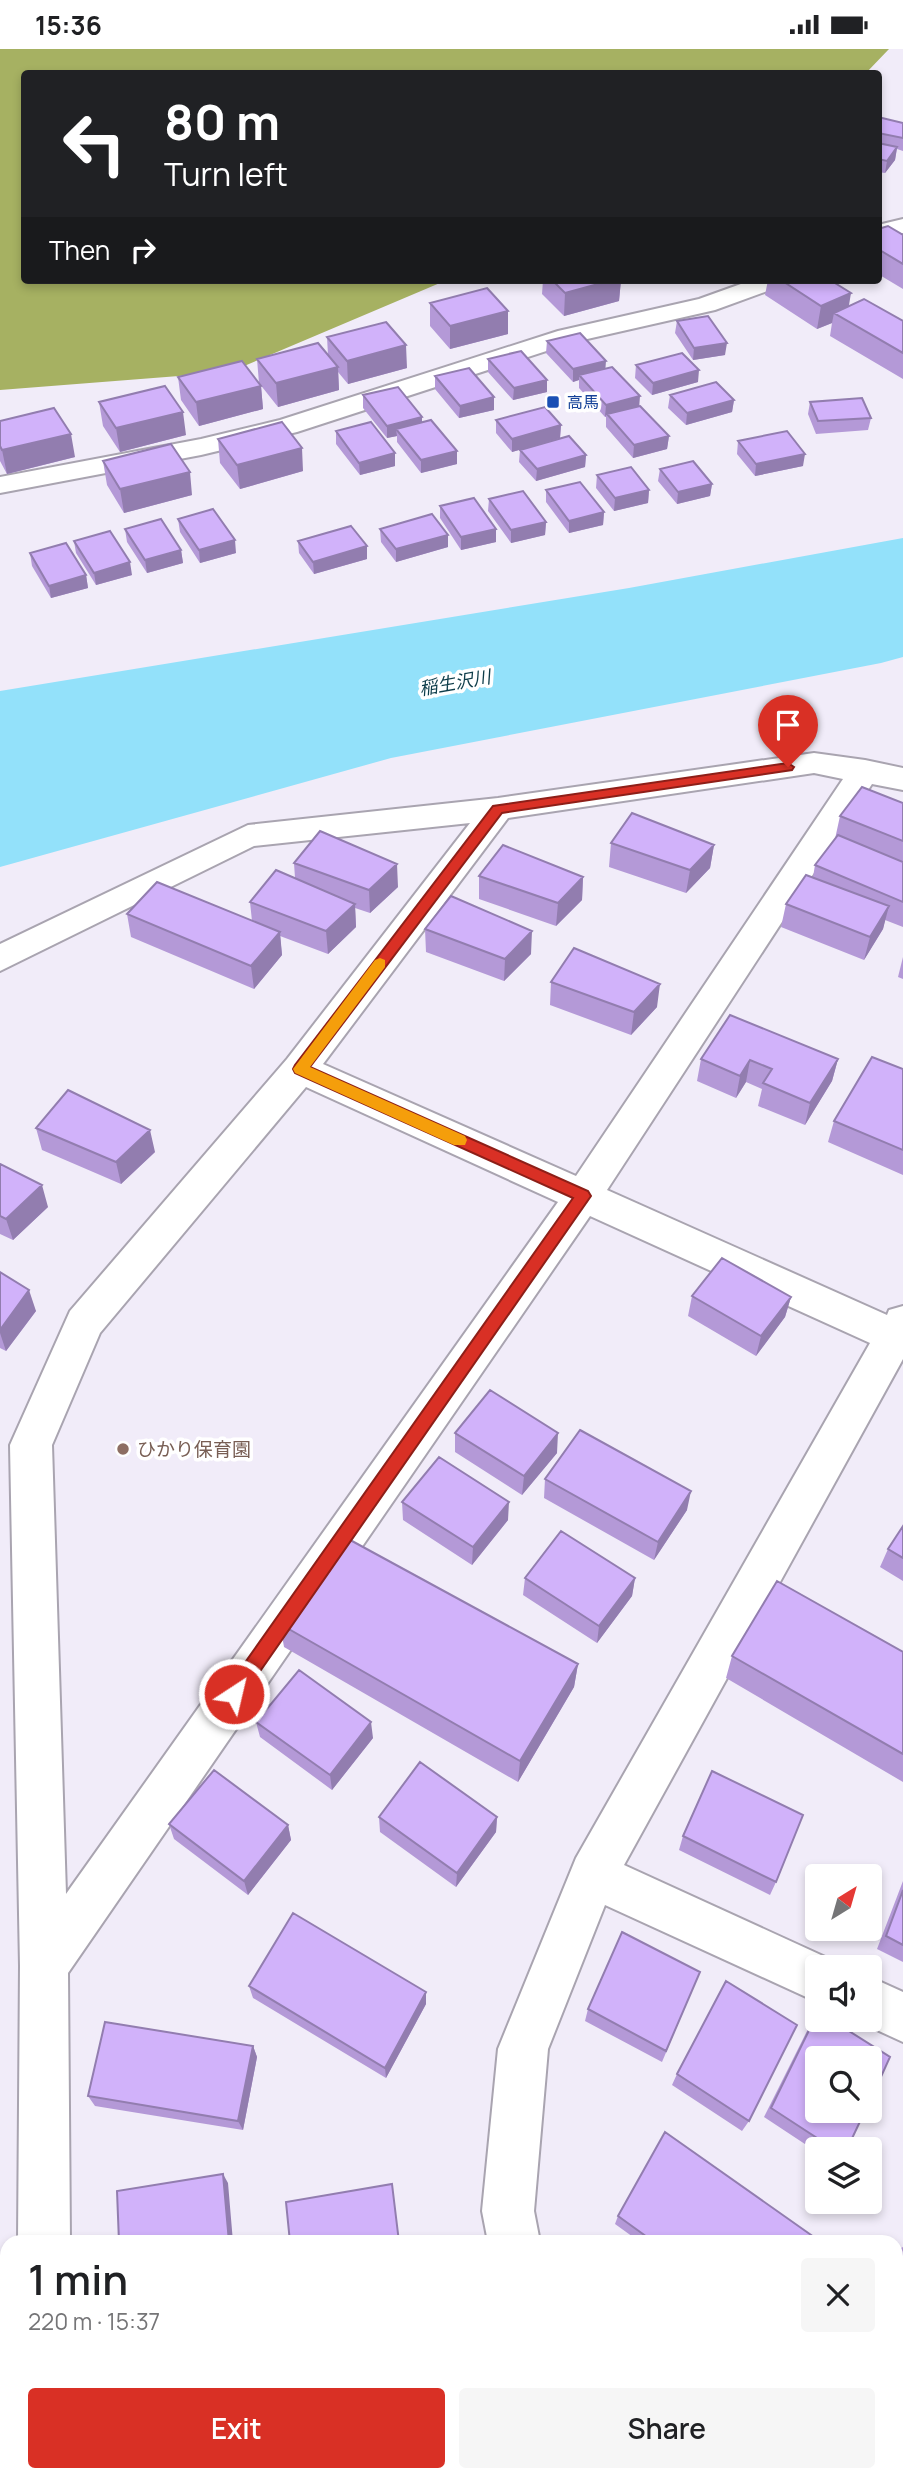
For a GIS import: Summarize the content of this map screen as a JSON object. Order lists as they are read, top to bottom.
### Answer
{
  "water": ["稲生沢川"],
  "places": {
    "transit": ["高馬"],
    "other": ["ひかり保育園"]
  },
  "north": "top right",
  "page": {
    "status": "15:36",
    "turn": ["80 m", "Turn left"],
    "then": "Then",
    "heading": ["1 min", "220 m · 15:37"],
    "buttons": ["Exit", "Share"]
  }
}
